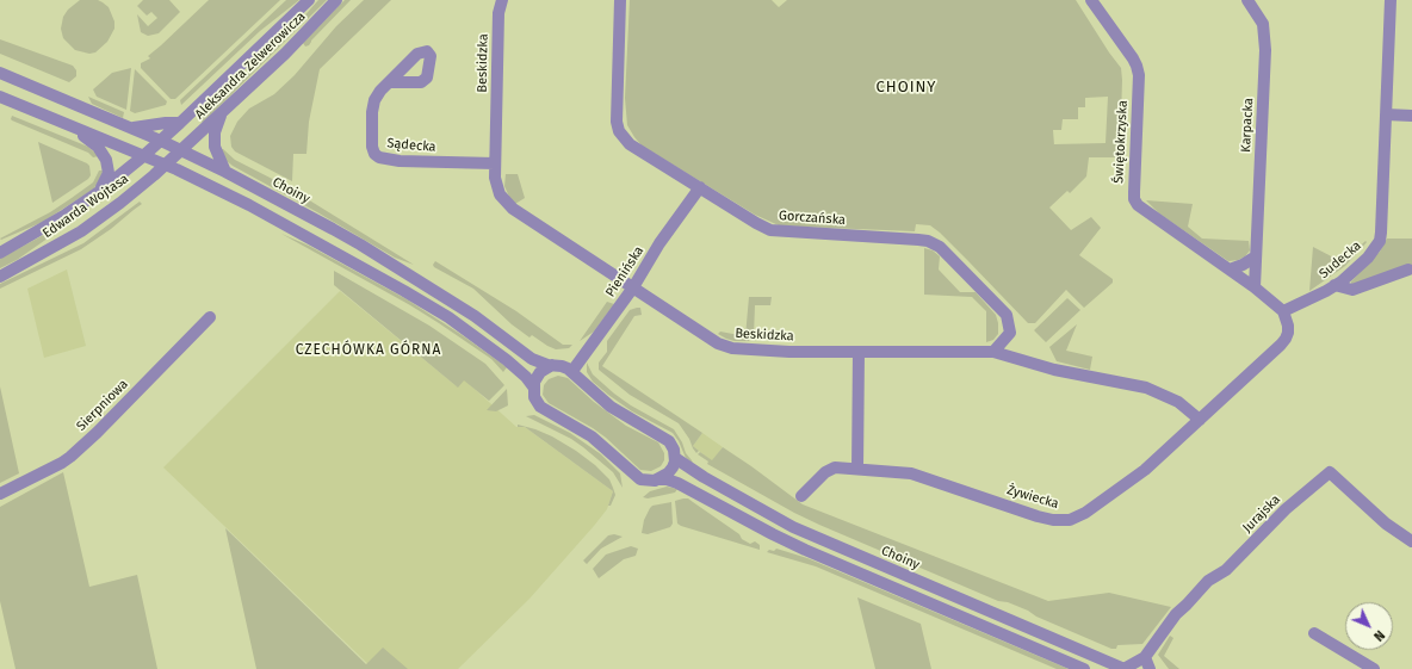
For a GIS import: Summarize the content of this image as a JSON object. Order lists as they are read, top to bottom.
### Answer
{
  "streets": {
    "street": [
      "Beskidzka",
      "Aleksandra Zelwerowicza",
      "Karpacka",
      "Świętokrzyska",
      "Sądecka",
      "Choiny",
      "Edwarda Wojtasa",
      "Gorczańska",
      "Sudecka",
      "Pienińska",
      "Sierpniowa",
      "Żywiecka",
      "Jurajska"
    ]
  },
  "crossings": [
    ["Beskidzka", "Sądecka"],
    ["Beskidzka", "Gorczańska"],
    ["Beskidzka", "Pienińska"],
    ["Beskidzka", "Żywiecka"],
    ["Aleksandra Zelwerowicza", "Choiny"],
    ["Aleksandra Zelwerowicza", "Edwarda Wojtasa"],
    ["Karpacka", "Świętokrzyska"],
    ["Świętokrzyska", "Sudecka"],
    ["Świętokrzyska", "Żywiecka"],
    ["Choiny", "Edwarda Wojtasa"],
    ["Choiny", "Pienińska"],
    ["Choiny", "Jurajska"],
    ["Gorczańska", "Pienińska"],
    ["Sudecka", "Żywiecka"]
  ],
  "districts": ["CHOINY", "CZECHÓWKA GÓRNA"],
  "north": "bottom right"
}
